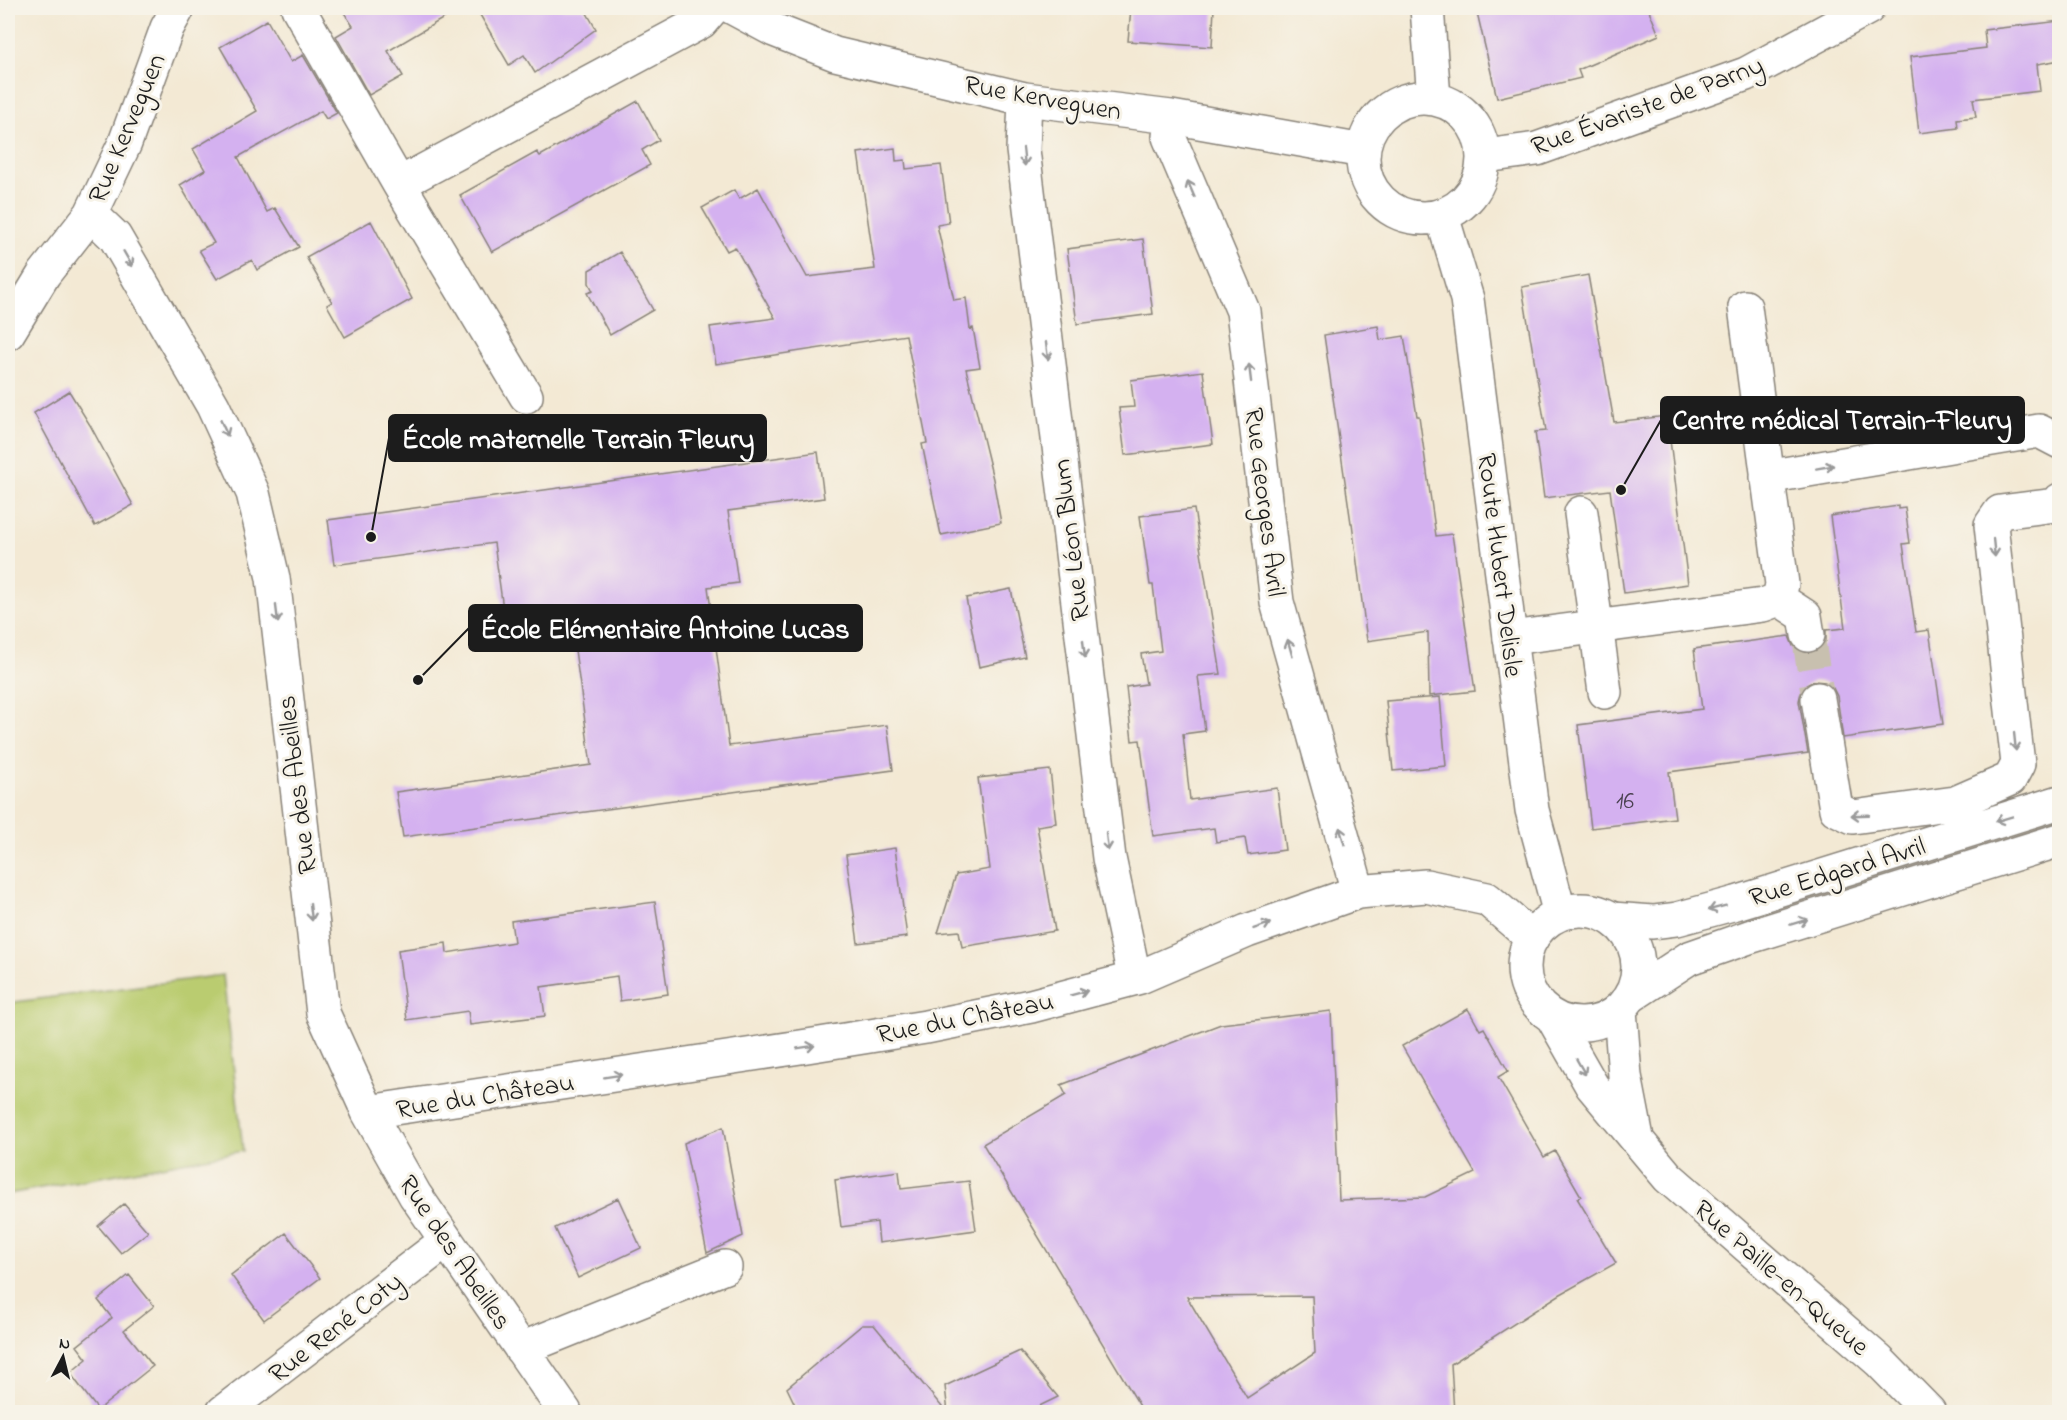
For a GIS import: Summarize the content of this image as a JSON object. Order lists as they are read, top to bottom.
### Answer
{
  "streets": {
    "street": [
      "Rue Kerveguen",
      "Rue Évariste de Parny",
      "Rue Georges Avril",
      "Rue Léon Blum",
      "Route Hubert Delisle",
      "Rue des Abeilles",
      "Rue Edgard Avril",
      "Rue du Château",
      "Rue Paille-en-Queue",
      "Rue René Coty"
    ]
  },
  "crossings": [
    ["Rue Kerveguen", "Rue Évariste de Parny"],
    ["Rue Kerveguen", "Rue Georges Avril"],
    ["Rue Kerveguen", "Rue Léon Blum"],
    ["Rue Kerveguen", "Route Hubert Delisle"],
    ["Rue Kerveguen", "Rue des Abeilles"],
    ["Rue Évariste de Parny", "Route Hubert Delisle"],
    ["Rue Georges Avril", "Rue du Château"],
    ["Rue Léon Blum", "Rue du Château"],
    ["Route Hubert Delisle", "Rue Edgard Avril"],
    ["Route Hubert Delisle", "Rue du Château"],
    ["Route Hubert Delisle", "Rue Paille-en-Queue"],
    ["Rue des Abeilles", "Rue du Château"],
    ["Rue des Abeilles", "Rue René Coty"],
    ["Rue Edgard Avril", "Rue du Château"],
    ["Rue Edgard Avril", "Rue Paille-en-Queue"],
    ["Rue du Château", "Rue Paille-en-Queue"]
  ],
  "one_way": ["Rue Georges Avril", "Rue Léon Blum", "Rue du Château"],
  "places": ["Centre médical Terrain-Fleury", "École maternelle Terrain Fleury", "École Elémentaire Antoine Lucas"],
  "house_numbers": ["16"],
  "north": "top"
}
